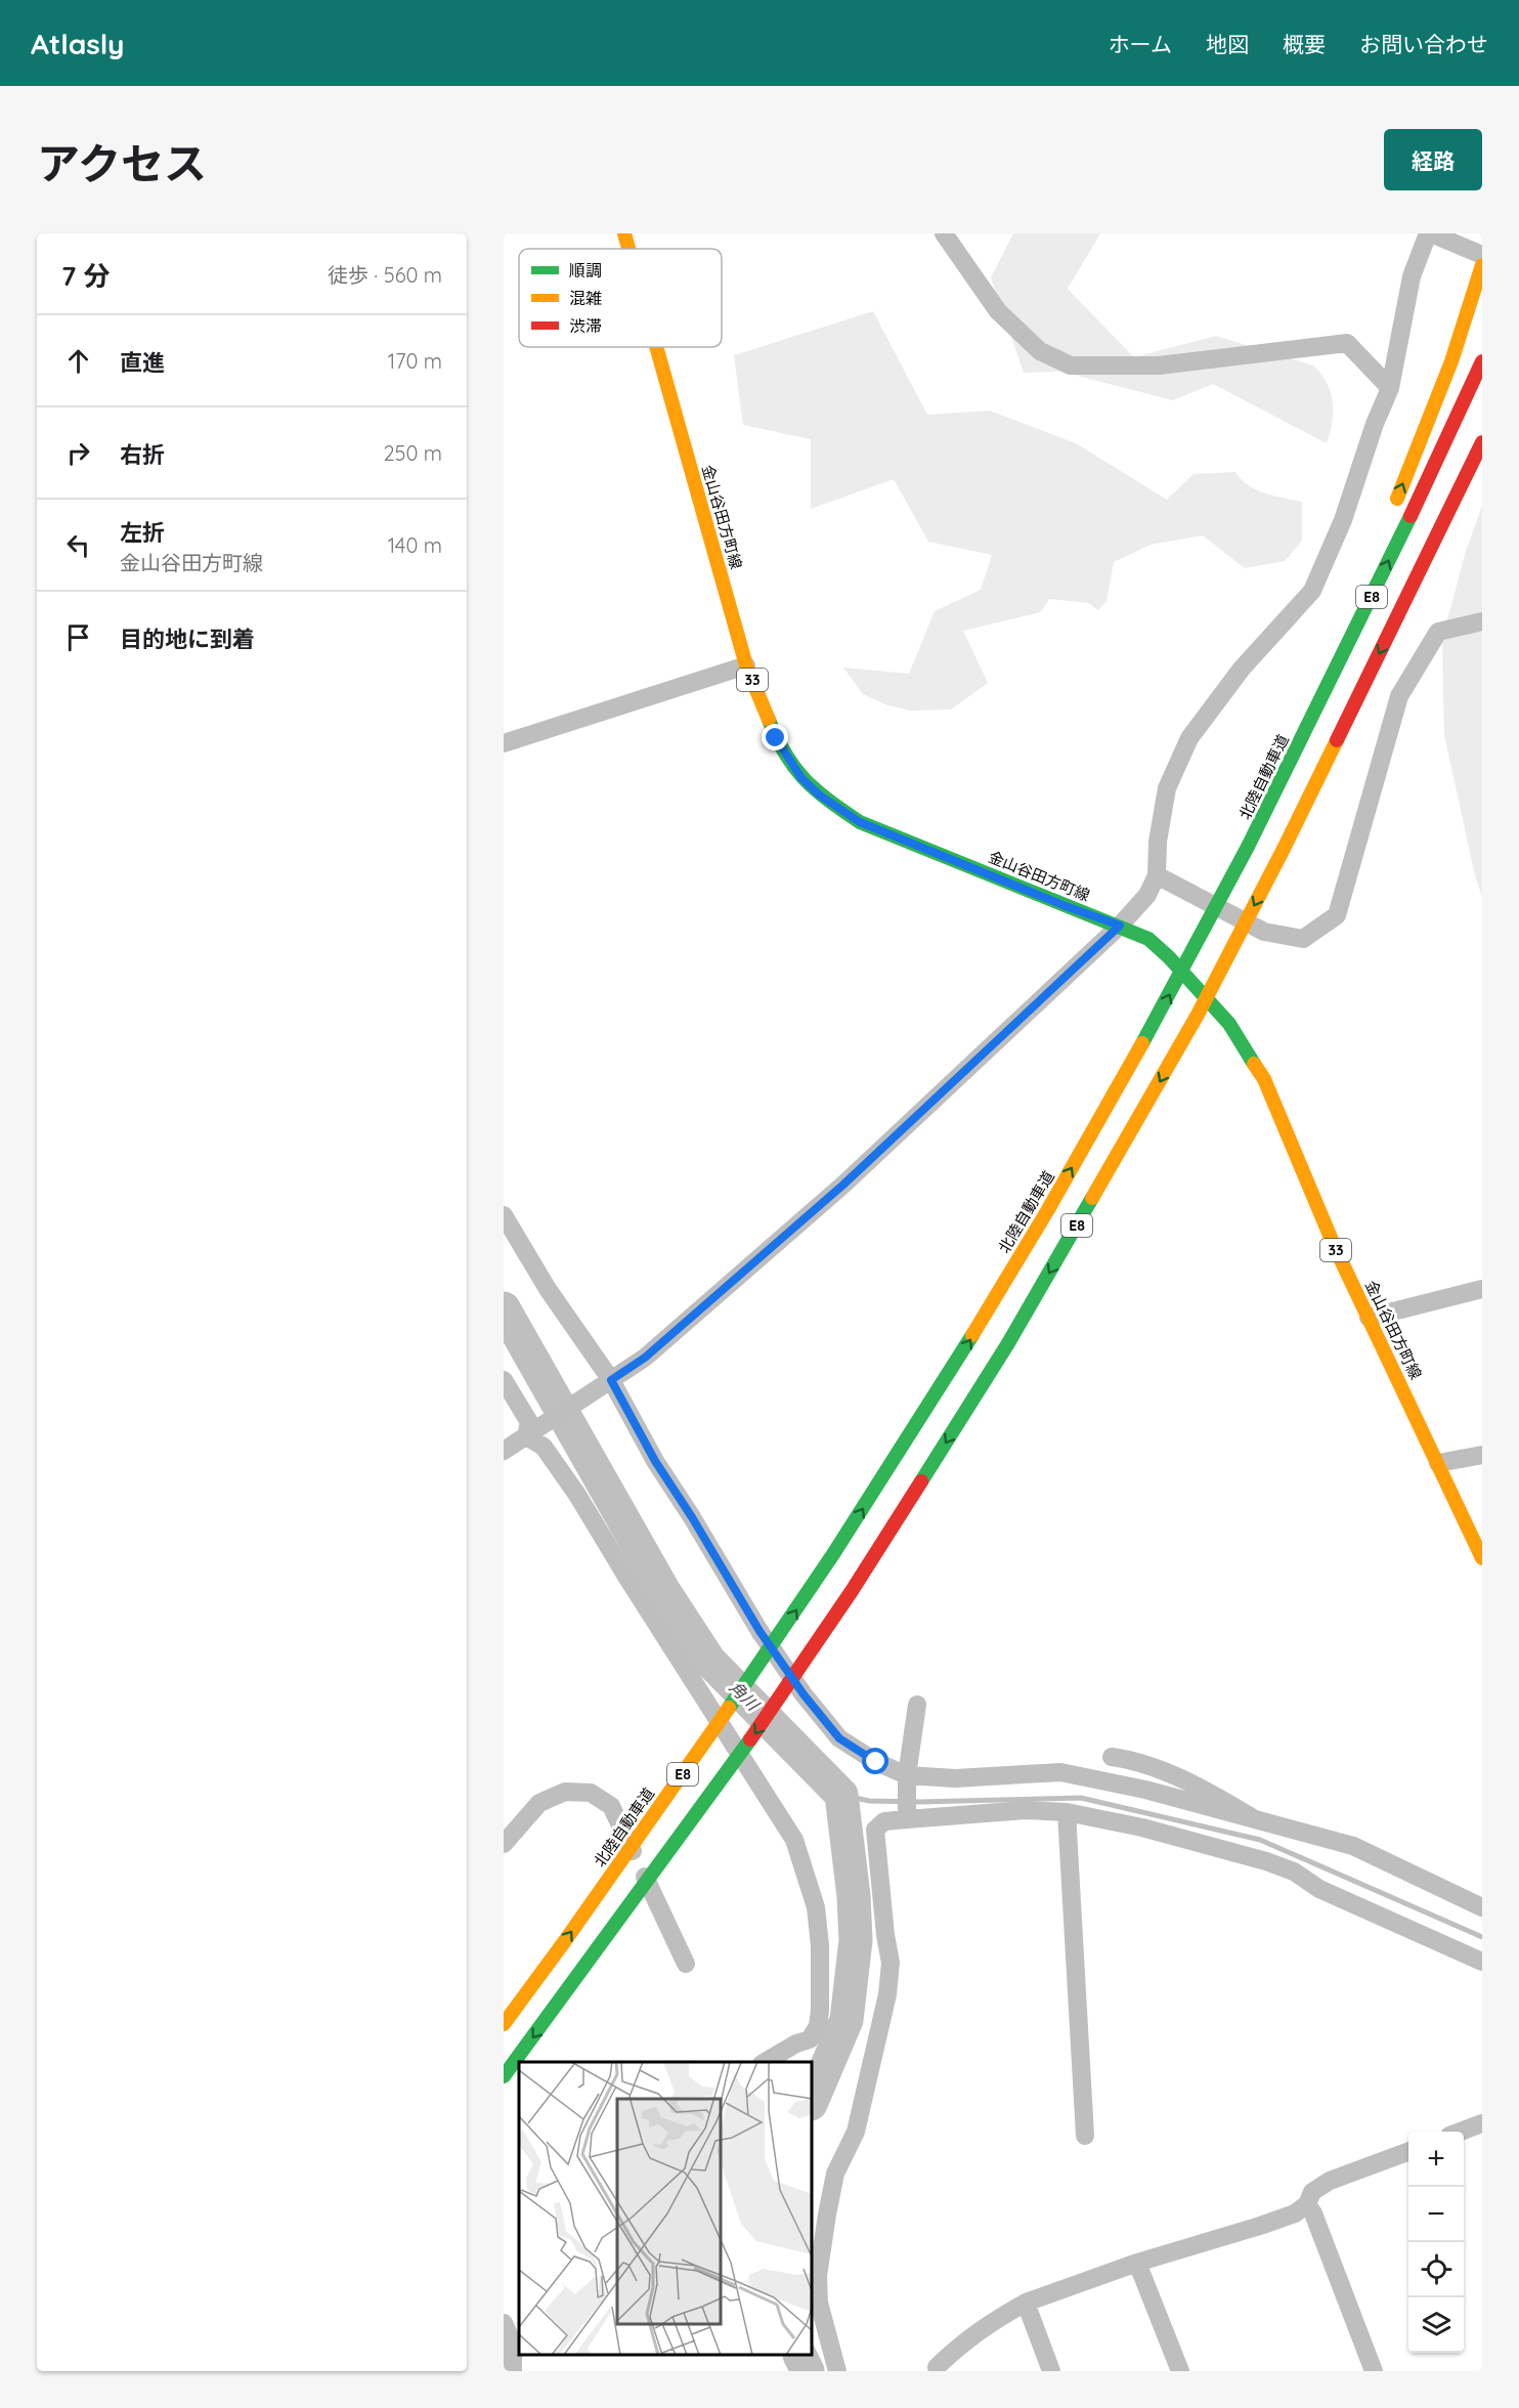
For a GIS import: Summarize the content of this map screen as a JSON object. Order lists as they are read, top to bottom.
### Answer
{
  "streets": {
    "main road": [
      "金山谷田方町線",
      "E8",
      "33",
      "北陸自動車道"
    ]
  },
  "water": ["角川"],
  "legend": ["順調", "混雑", "渋滞"],
  "page": {
    "header": "Atlasly",
    "nav": [
      "ホーム",
      "地図",
      "概要",
      "お問い合わせ"
    ],
    "title": "アクセス",
    "buttons": "経路",
    "heading": ["7 分", "徒歩 · 560 m"],
    "list": [
      ["直進", "170 m"],
      ["右折", "250 m"],
      ["左折", "金山谷田方町線", "140 m"],
      "目的地に到着"
    ],
    "map_buttons": ["+", "−"]
  }
}
